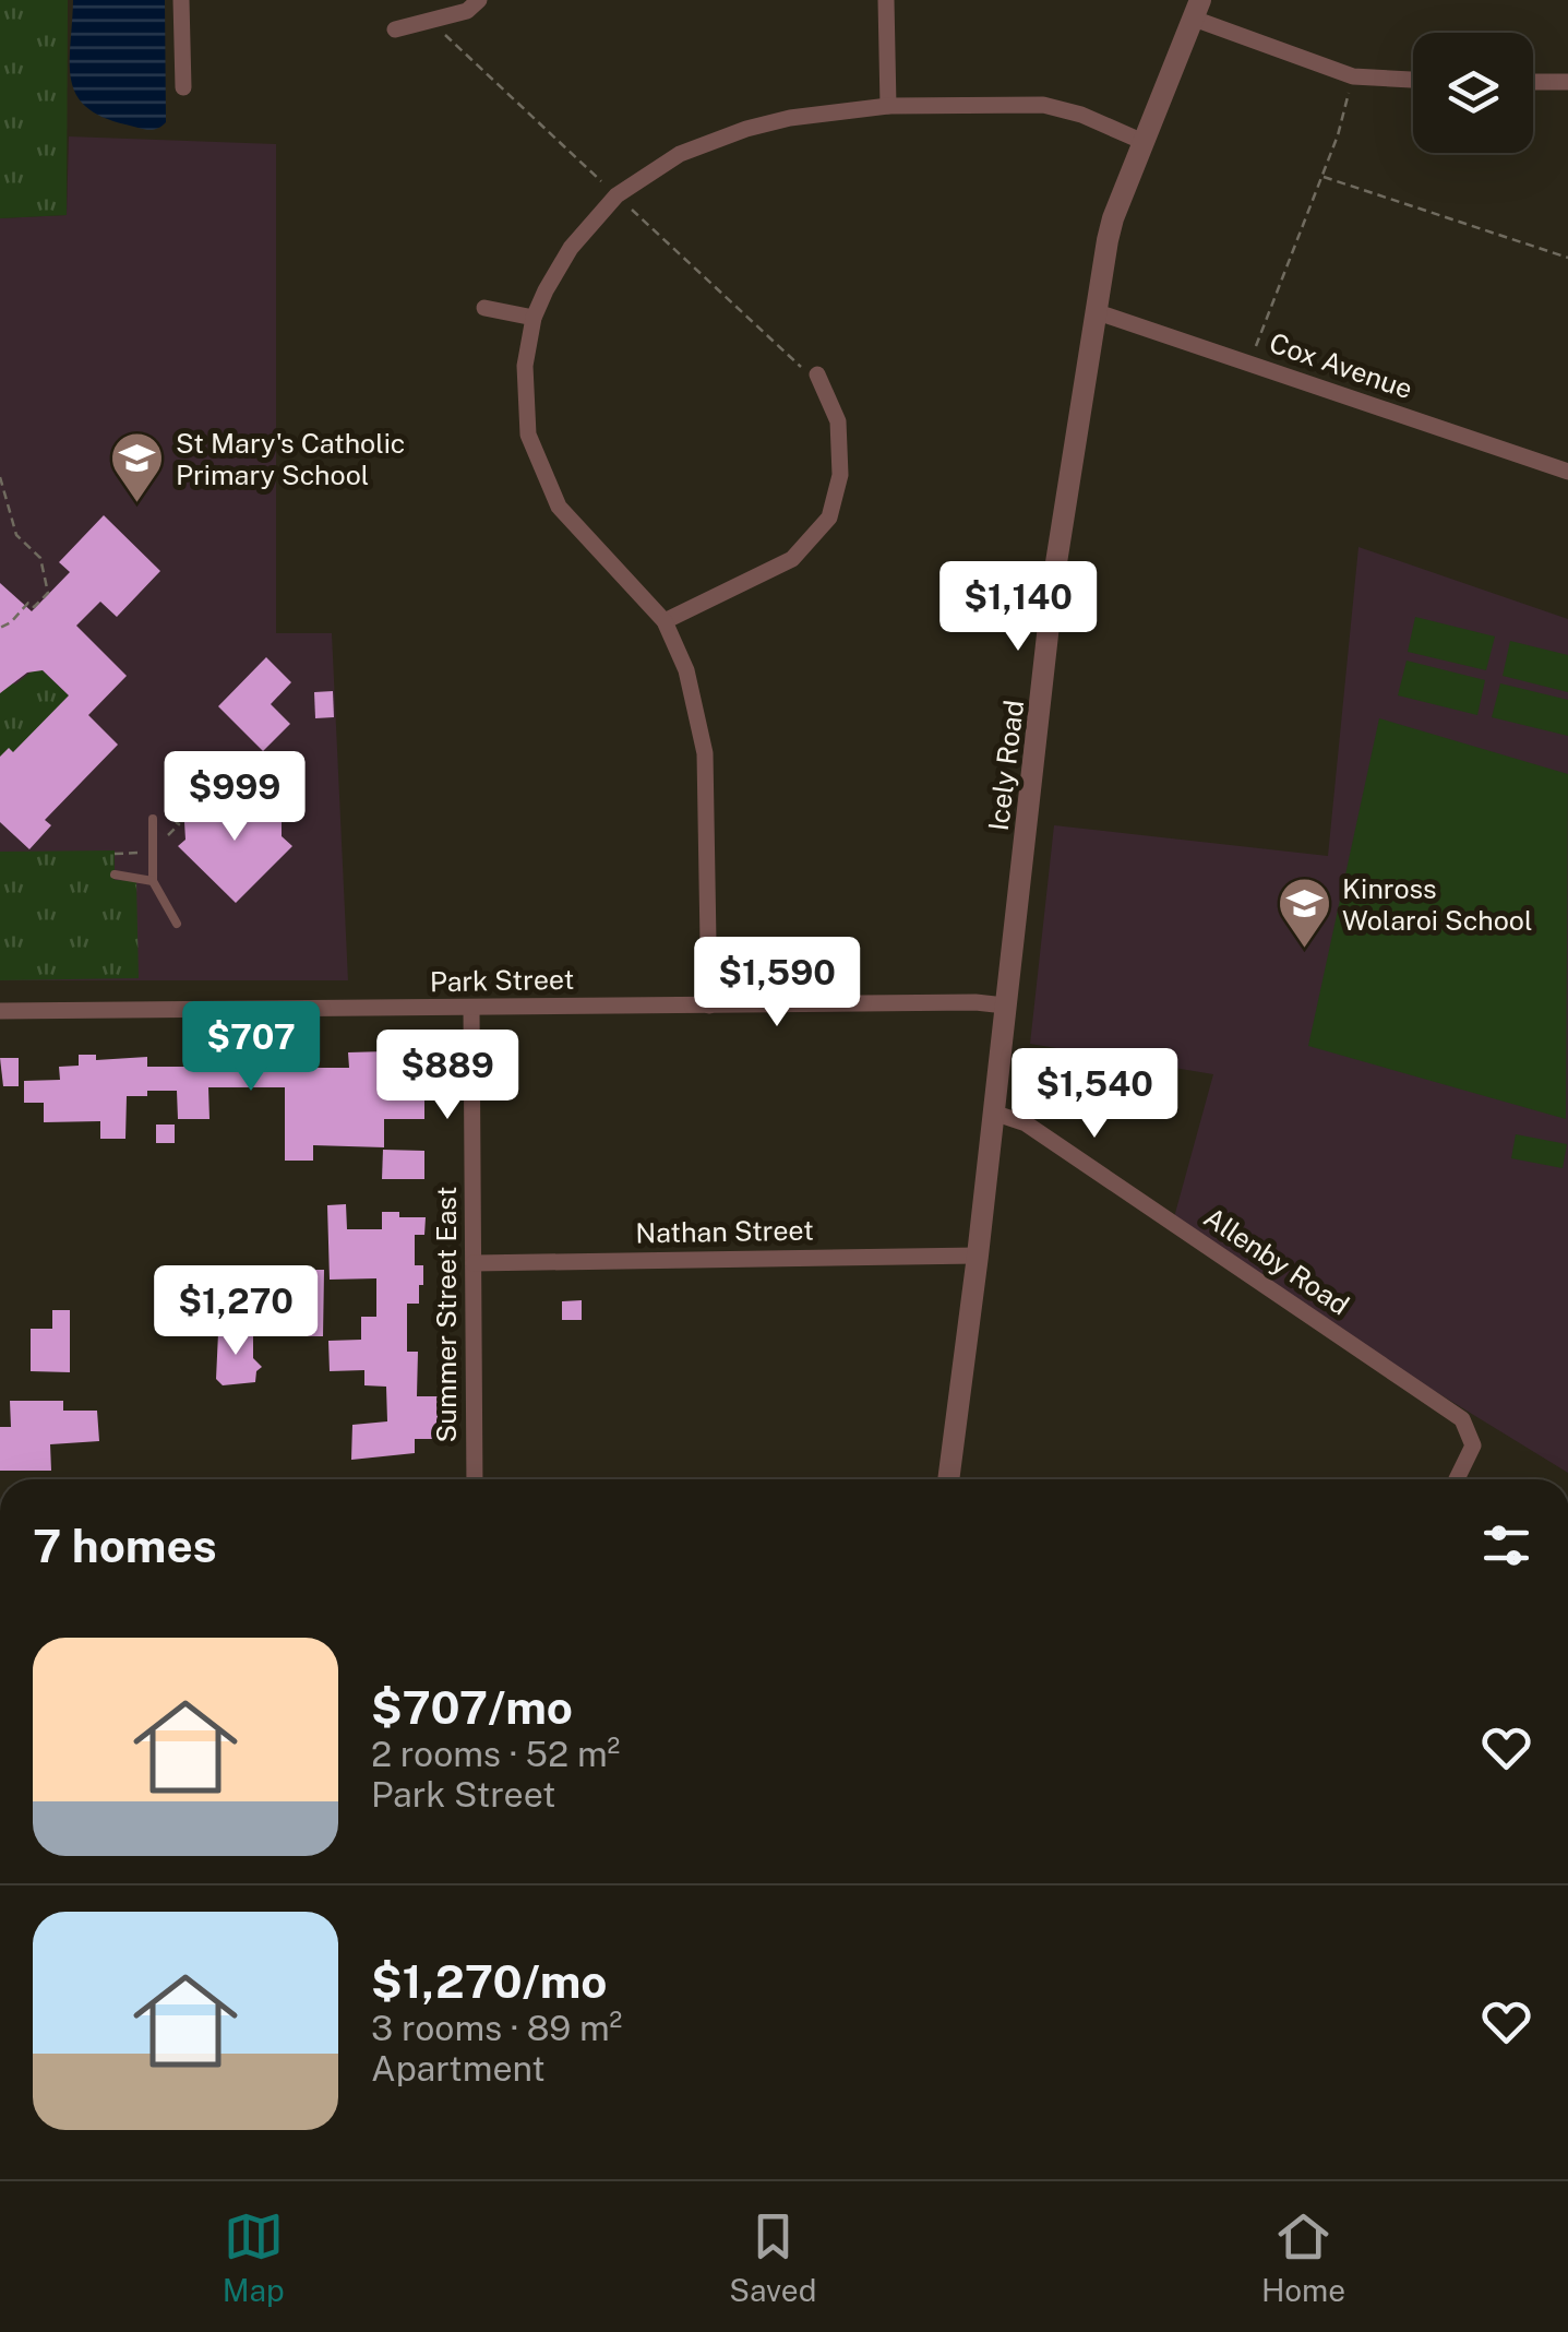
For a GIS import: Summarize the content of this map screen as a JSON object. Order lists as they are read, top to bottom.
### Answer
{
  "streets": {
    "street": [
      "Cox Avenue",
      "Icely Road",
      "Park Street",
      "Nathan Street",
      "Allenby Road",
      "Summer Street East"
    ]
  },
  "crossings": [
    ["Cox Avenue", "Icely Road"],
    ["Icely Road", "Park Street"],
    ["Icely Road", "Nathan Street"],
    ["Icely Road", "Allenby Road"],
    ["Park Street", "Summer Street East"],
    ["Nathan Street", "Summer Street East"]
  ],
  "places": {
    "school or university": ["St Mary's Catholic Primary School", "Kinross Wolaroi School"]
  },
  "page": {
    "price": [
      "$1,140",
      "$999",
      "$1,590",
      "$707",
      "$889",
      "$1,540",
      "$1,270"
    ],
    "heading": "7 homes",
    "list": [
      {
        "name": "$707/mo",
        "note": "2 rooms · 52 m² · Park Street"
      },
      {
        "name": "$1,270/mo",
        "note": "3 rooms · 89 m² · Apartment"
      }
    ],
    "tabs": ["Map", "Saved", "Home"]
  }
}
